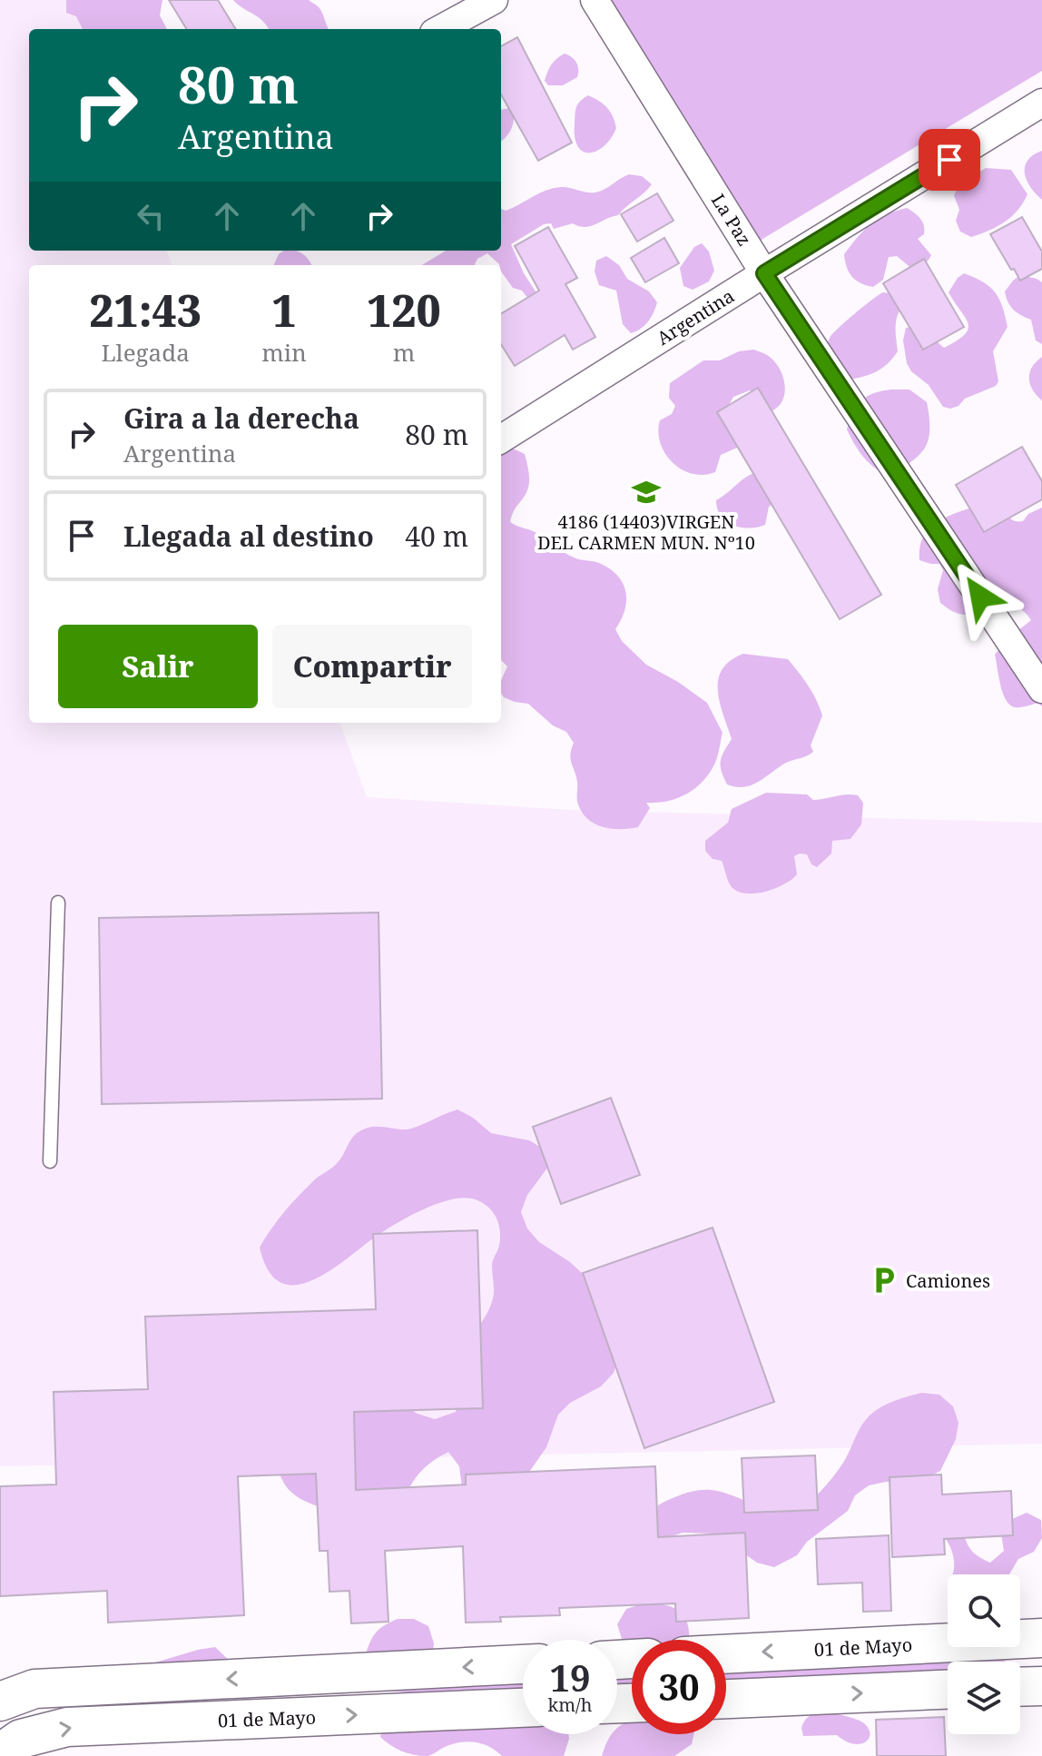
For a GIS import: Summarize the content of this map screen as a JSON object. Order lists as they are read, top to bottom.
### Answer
{
  "streets": {
    "street": ["La Paz", "Argentina", "01 de Mayo"]
  },
  "crossings": [
    ["La Paz", "Argentina"]
  ],
  "places": {
    "school or university": ["4186 (14403)VIRGEN DEL CARMEN MUN. Nº10"],
    "parking": ["Camiones"]
  },
  "page": {
    "turn": ["80 m", "Argentina"],
    "eta": [
      "21:43",
      "Llegada",
      "1",
      "min",
      "120",
      "m"
    ],
    "list": [
      {
        "name": "Gira a la derecha",
        "note": "Argentina",
        "value": "80 m"
      },
      {
        "name": "Llegada al destino",
        "value": "40 m"
      }
    ],
    "buttons": ["Salir", "Compartir"],
    "speed": "19 km/h",
    "limit": "30"
  }
}
